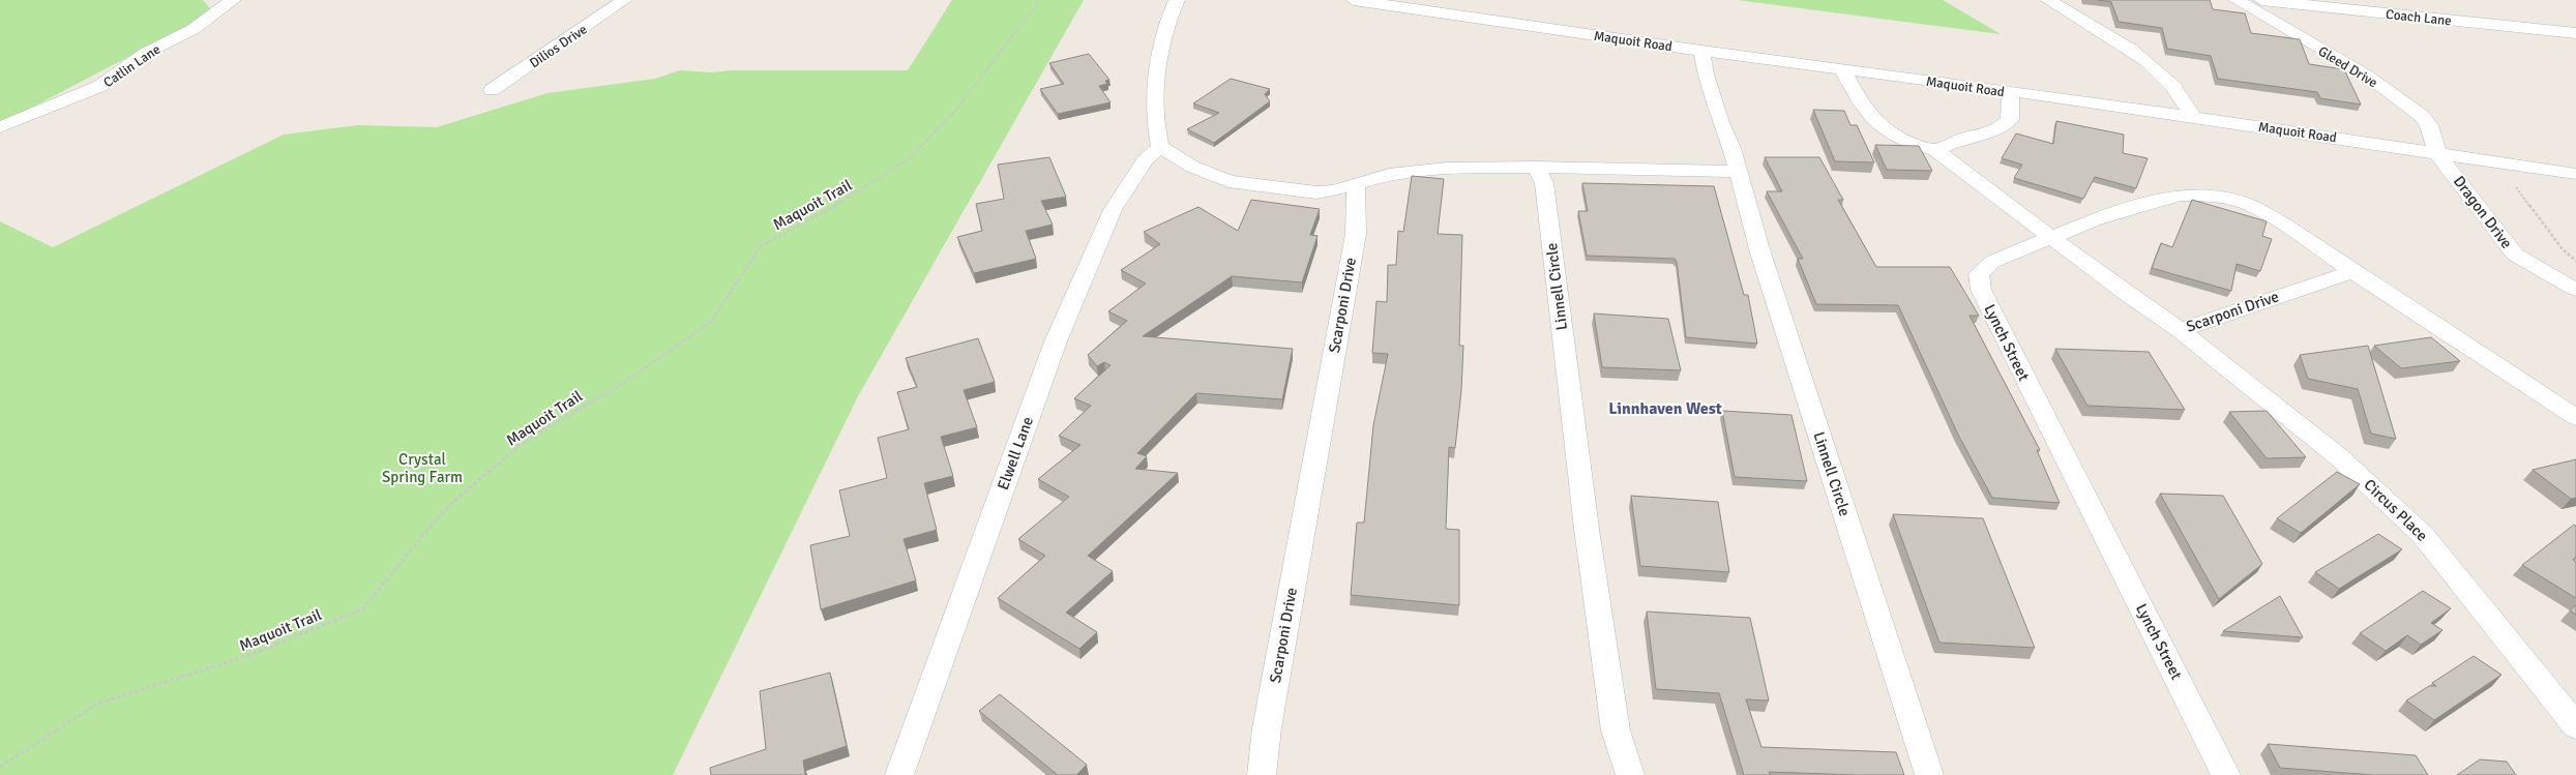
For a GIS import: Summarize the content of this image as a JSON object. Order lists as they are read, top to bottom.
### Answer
{
  "streets": {
    "street": [
      "Coach Lane",
      "Maquoit Road",
      "Dilios Drive",
      "Catlin Lane",
      "Gleed Drive",
      "Dragon Drive",
      "Linnell Circle",
      "Scarponi Drive",
      "Lynch Street",
      "Elwell Lane",
      "Circus Place"
    ],
    "path": ["Maquoit Trail"]
  },
  "crossings": [
    ["Maquoit Road", "Gleed Drive"],
    ["Maquoit Road", "Dragon Drive"],
    ["Maquoit Road", "Linnell Circle"],
    ["Maquoit Road", "Scarponi Drive"],
    ["Gleed Drive", "Dragon Drive"],
    ["Scarponi Drive", "Lynch Street"],
    ["Scarponi Drive", "Circus Place"]
  ],
  "districts": ["Linnhaven West"],
  "parks": ["Crystal Spring Farm"]
}
